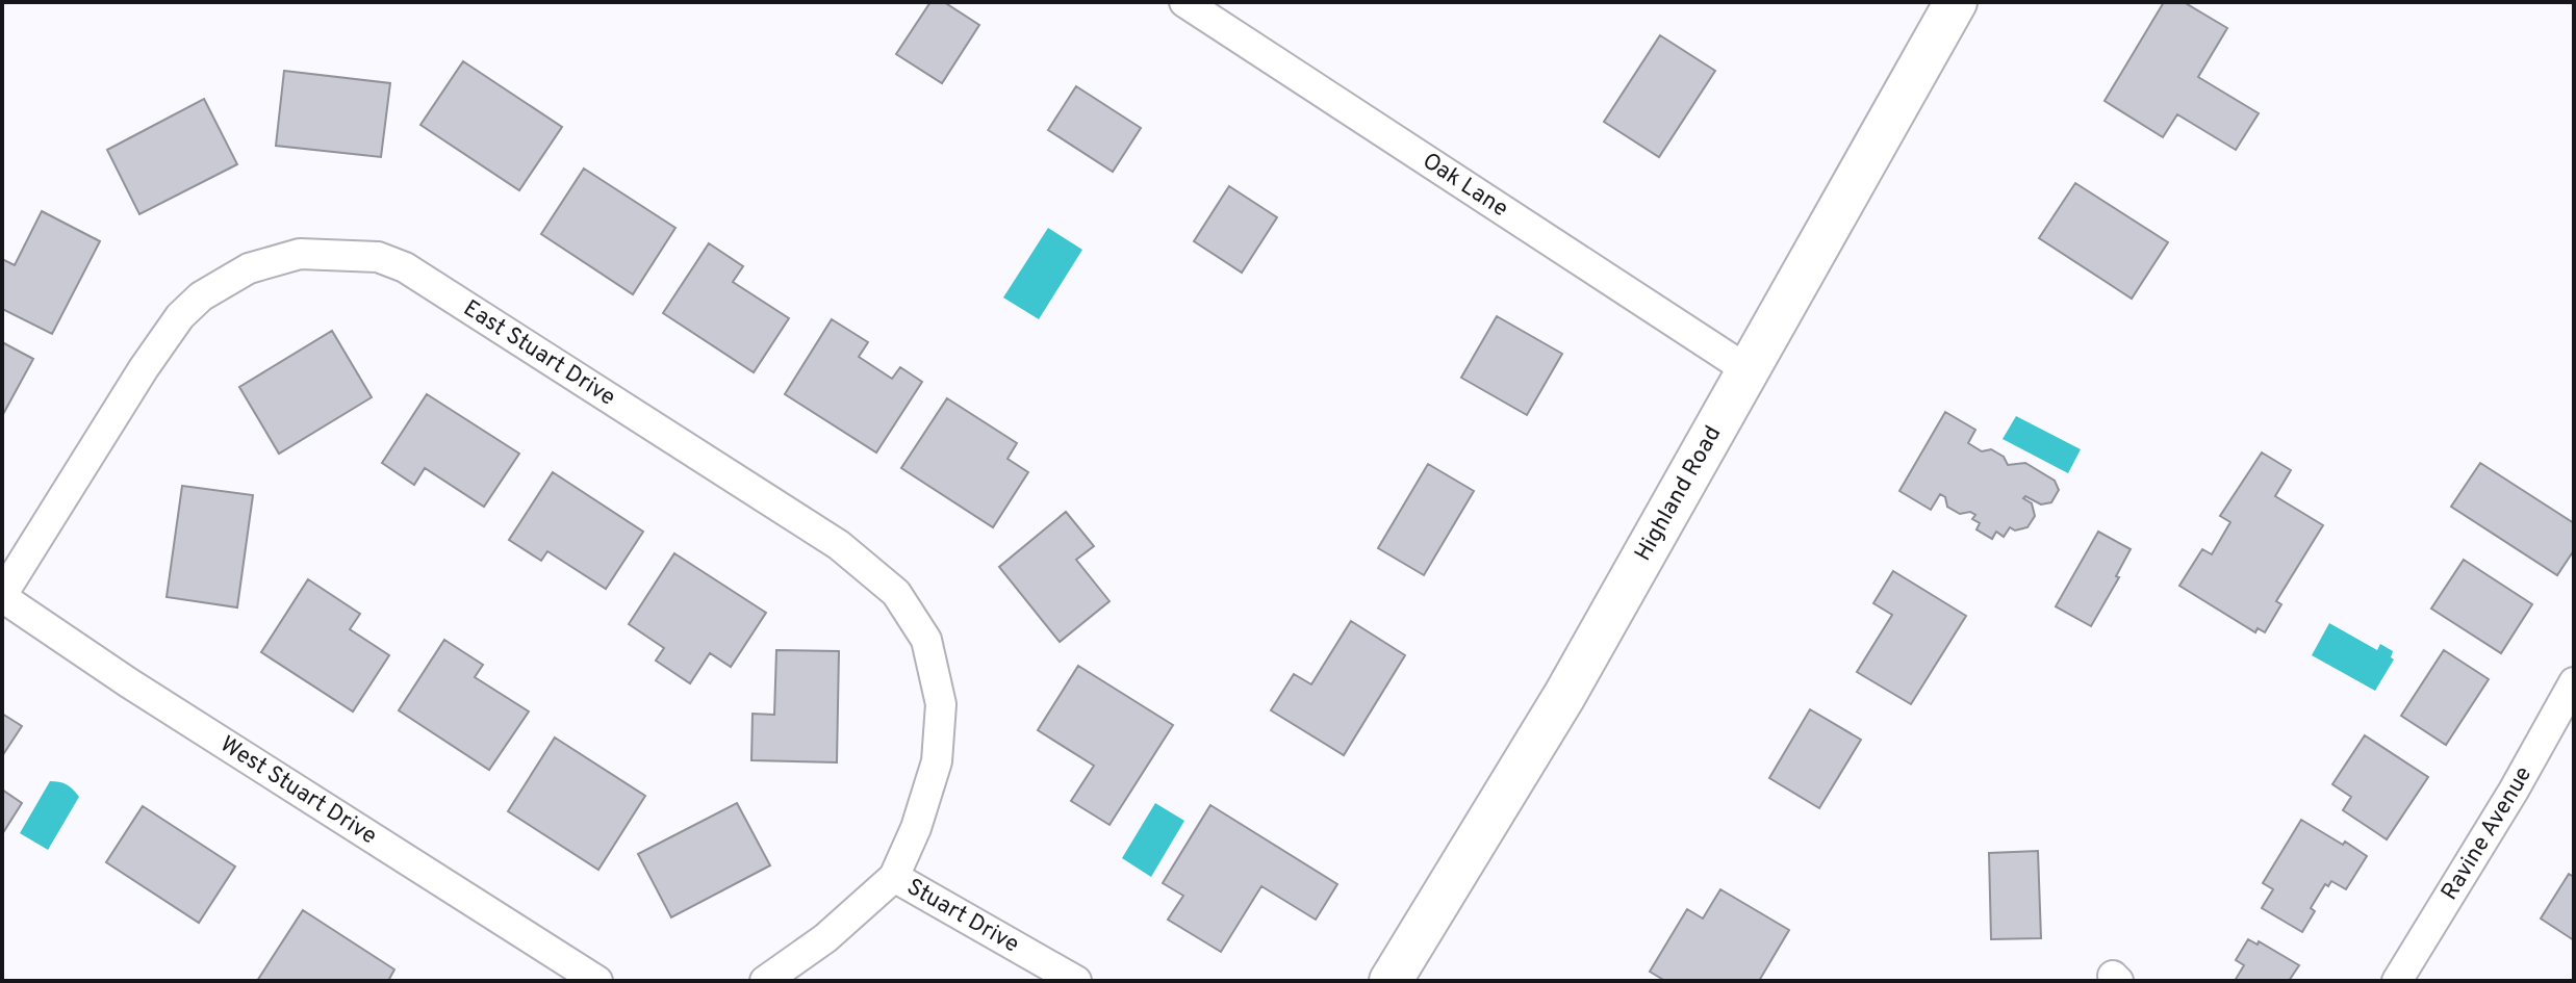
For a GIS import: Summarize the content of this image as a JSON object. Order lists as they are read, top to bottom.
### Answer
{
  "streets": {
    "street": [
      "Oak Lane",
      "East Stuart Drive",
      "Highland Road",
      "West Stuart Drive",
      "Ravine Avenue",
      "Stuart Drive"
    ]
  },
  "crossings": [
    ["Oak Lane", "Highland Road"],
    ["East Stuart Drive", "West Stuart Drive"],
    ["East Stuart Drive", "Stuart Drive"]
  ]
}
